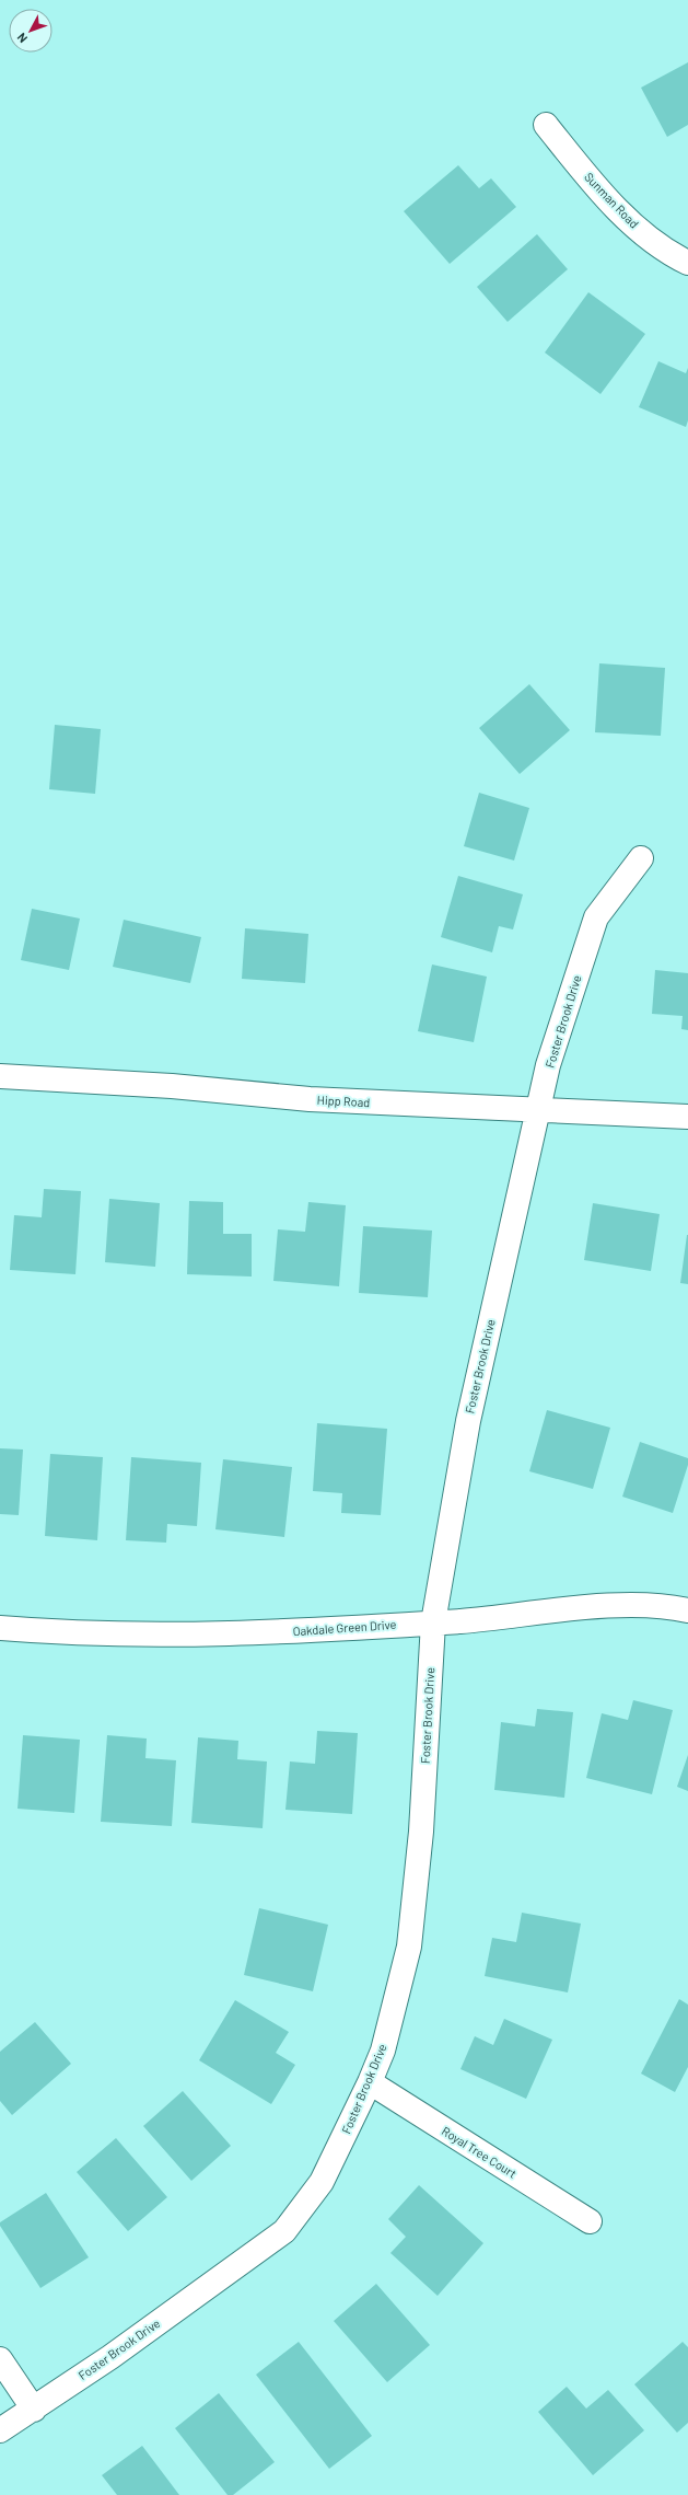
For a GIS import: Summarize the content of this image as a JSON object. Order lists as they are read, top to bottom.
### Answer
{
  "streets": {
    "street": [
      "Sunman Road",
      "Foster Brook Drive",
      "Hipp Road",
      "Oakdale Green Drive",
      "Royal Tree Court"
    ]
  },
  "crossings": [
    ["Foster Brook Drive", "Hipp Road"],
    ["Foster Brook Drive", "Oakdale Green Drive"],
    ["Foster Brook Drive", "Royal Tree Court"]
  ],
  "north": "bottom left"
}
